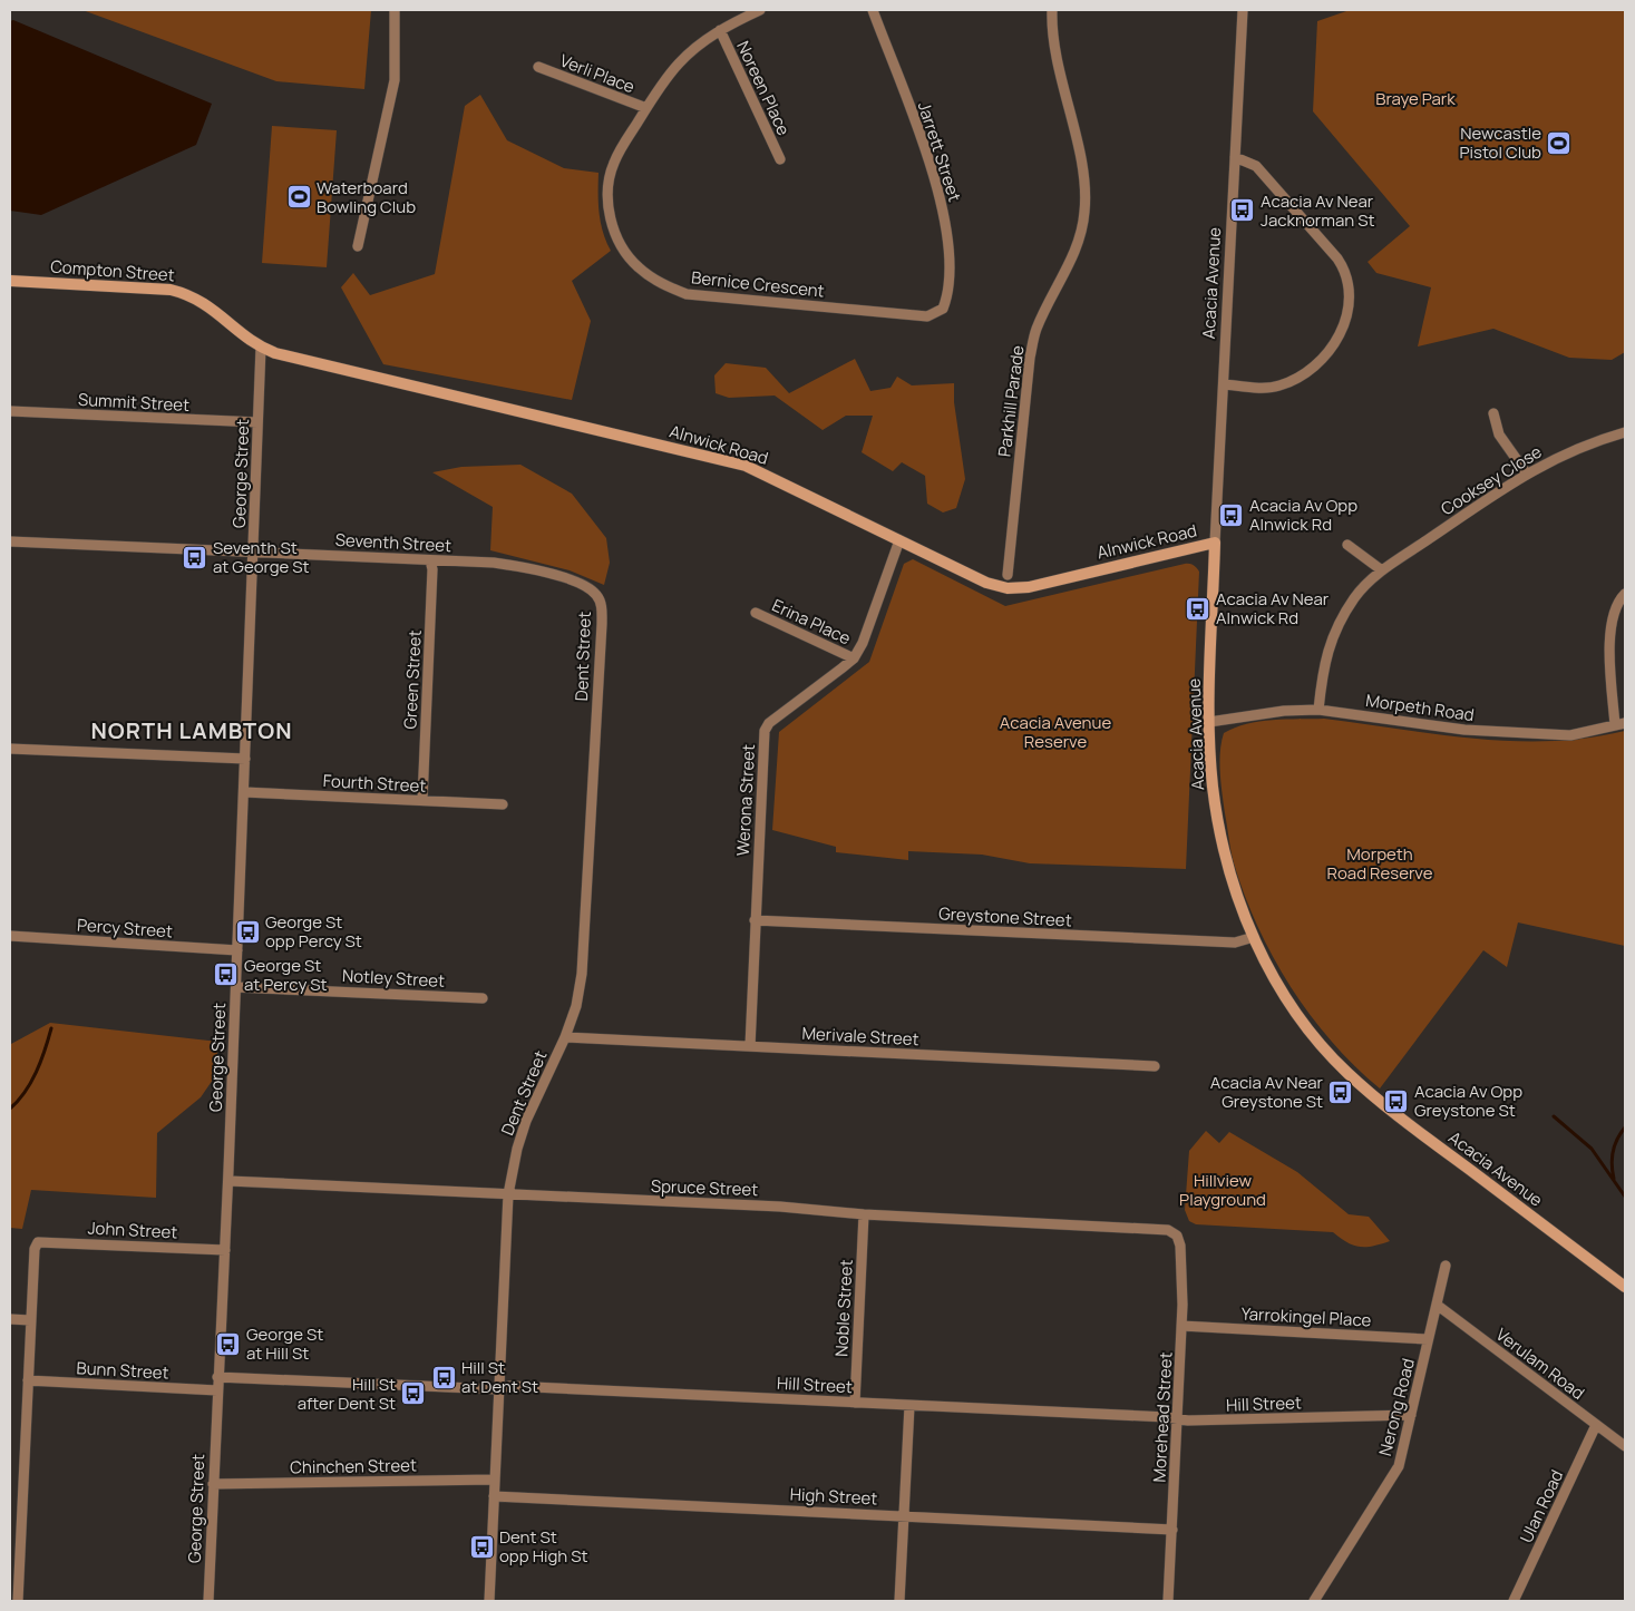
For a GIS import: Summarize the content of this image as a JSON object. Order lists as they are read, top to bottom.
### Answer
{
  "streets": {
    "street": [
      "Verli Place",
      "Noreen Place",
      "Jarrett Street",
      "Compton Street",
      "Acacia Avenue",
      "Bernice Crescent",
      "Parkhill Parade",
      "Summit Street",
      "Alnwick Road",
      "George Street",
      "Cooksey Close",
      "Seventh Street",
      "Erina Place",
      "Dent Street",
      "Green Street",
      "Morpeth Road",
      "Fourth Street",
      "Werona Street",
      "Greystone Street",
      "Percy Street",
      "Notley Street",
      "Merivale Street",
      "Spruce Street",
      "John Street",
      "Noble Street",
      "Yarrokingel Place",
      "Verulam Road",
      "Bunn Street",
      "Hill Street",
      "Nerong Road",
      "Morehead Street",
      "Chinchen Street",
      "High Street",
      "Ulan Road"
    ]
  },
  "crossings": [
    ["Verli Place", "Bernice Crescent"],
    ["Noreen Place", "Bernice Crescent"],
    ["Jarrett Street", "Bernice Crescent"],
    ["Compton Street", "Alnwick Road"],
    ["Compton Street", "George Street"],
    ["Acacia Avenue", "Alnwick Road"],
    ["Acacia Avenue", "Morpeth Road"],
    ["Acacia Avenue", "Greystone Street"],
    ["Summit Street", "George Street"],
    ["Alnwick Road", "George Street"],
    ["Alnwick Road", "Werona Street"],
    ["George Street", "Seventh Street"],
    ["George Street", "Fourth Street"],
    ["George Street", "Percy Street"],
    ["George Street", "Notley Street"],
    ["George Street", "Spruce Street"],
    ["George Street", "John Street"],
    ["George Street", "Bunn Street"],
    ["George Street", "Hill Street"],
    ["George Street", "Chinchen Street"],
    ["Cooksey Close", "Morpeth Road"],
    ["Seventh Street", "Dent Street"],
    ["Seventh Street", "Green Street"],
    ["Erina Place", "Werona Street"],
    ["Dent Street", "Merivale Street"],
    ["Dent Street", "Spruce Street"],
    ["Dent Street", "Hill Street"],
    ["Dent Street", "Chinchen Street"],
    ["Dent Street", "High Street"],
    ["Green Street", "Fourth Street"],
    ["Werona Street", "Greystone Street"],
    ["Werona Street", "Merivale Street"],
    ["Spruce Street", "Noble Street"],
    ["Spruce Street", "Morehead Street"],
    ["Noble Street", "Hill Street"],
    ["Yarrokingel Place", "Nerong Road"],
    ["Yarrokingel Place", "Morehead Street"],
    ["Verulam Road", "Nerong Road"],
    ["Verulam Road", "Ulan Road"],
    ["Hill Street", "Nerong Road"],
    ["Hill Street", "Morehead Street"],
    ["Morehead Street", "High Street"]
  ],
  "districts": ["NORTH LAMBTON"],
  "parks": [
    "Braye Park",
    "Acacia Avenue Reserve",
    "Morpeth Road Reserve",
    "Hillview Playground"
  ],
  "places": {
    "sports": ["Newcastle Pistol Club", "Waterboard Bowling Club"],
    "bus stop": [
      "Acacia Av Near Jacknorman St",
      "Acacia Av Opp Alnwick Rd",
      "Seventh St at George St",
      "Acacia Av Near Alnwick Rd",
      "George St opp Percy St",
      "George St at Percy St",
      "Acacia Av Near Greystone St",
      "Acacia Av Opp Greystone St",
      "George St at Hill St",
      "Hill St at Dent St",
      "Hill St after Dent St",
      "Dent St opp High St"
    ]
  }
}
